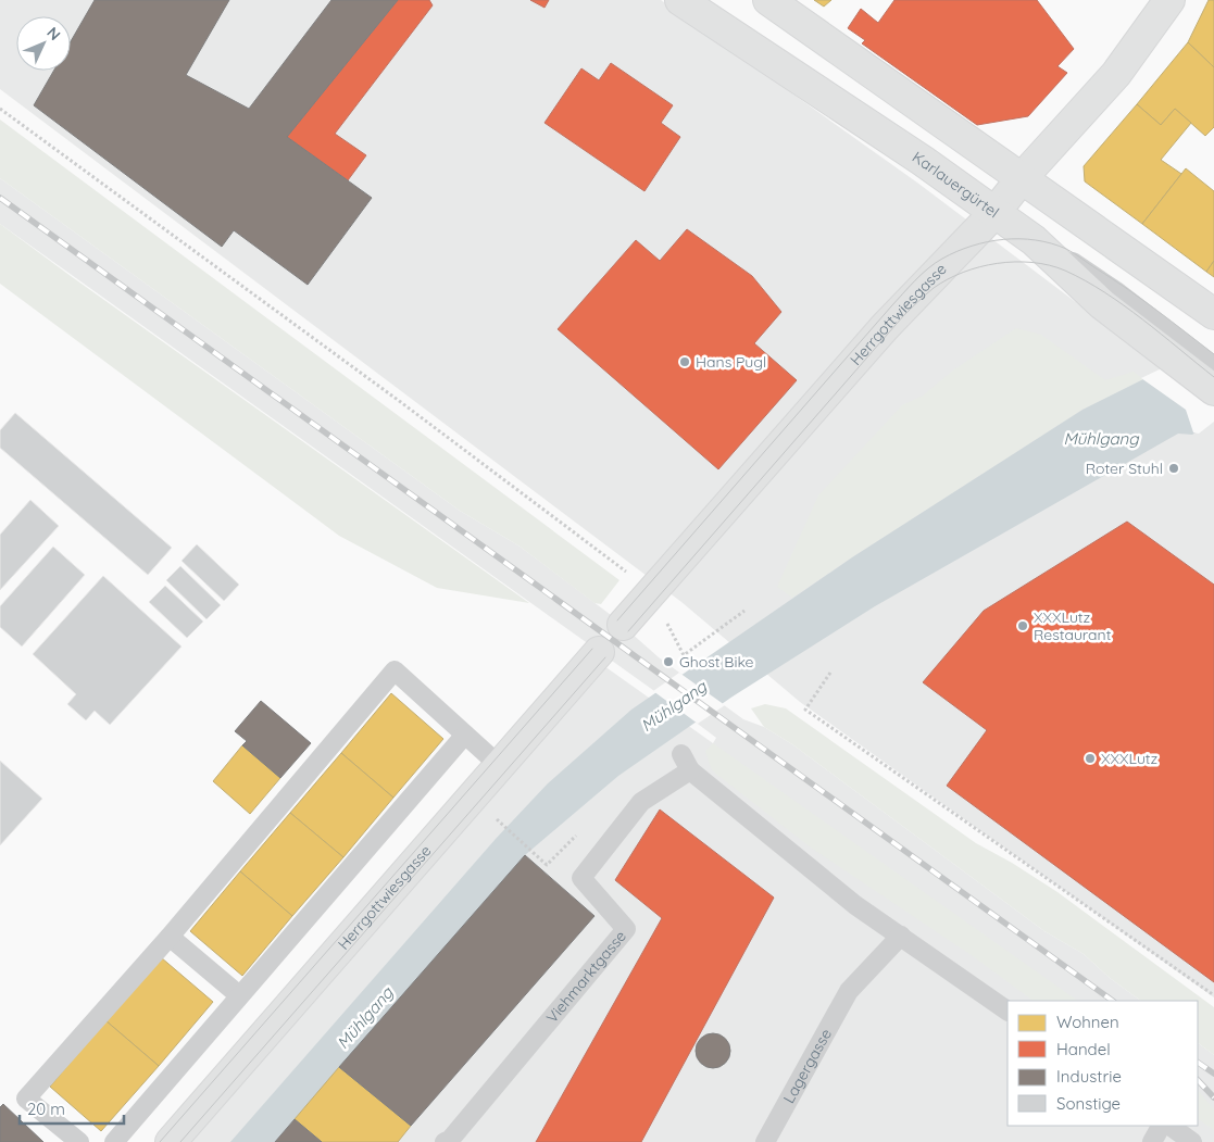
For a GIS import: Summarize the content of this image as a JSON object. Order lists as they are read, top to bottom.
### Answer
{
  "streets": {
    "main road": ["Karlauergürtel", "Herrgottwiesgasse"],
    "lane": ["Viehmarktgasse", "Lagergasse"]
  },
  "crossings": [
    ["Karlauergürtel", "Herrgottwiesgasse"],
    ["Viehmarktgasse", "Lagergasse"]
  ],
  "water": ["Mühlgang"],
  "places": [
    "Hans Pugl",
    "Roter Stuhl",
    "XXXLutz Restaurant",
    "Ghost Bike",
    "XXXLutz"
  ],
  "legend": [
    "Wohnen",
    "Handel",
    "Industrie",
    "Sonstige"
  ],
  "scale_bar": "20 m",
  "north": "top right"
}
